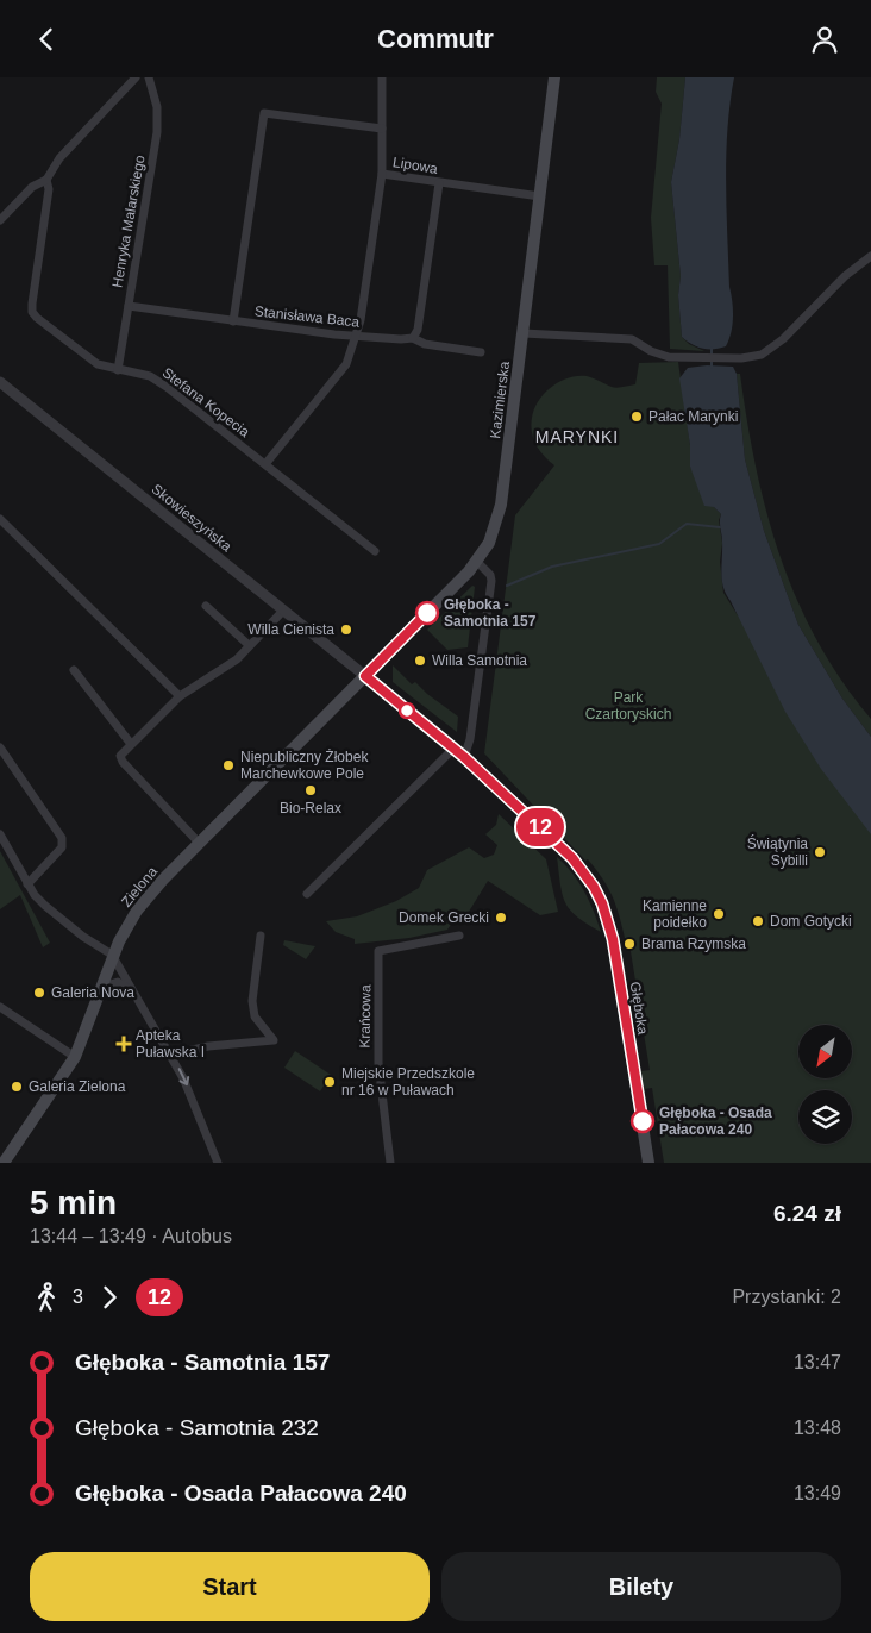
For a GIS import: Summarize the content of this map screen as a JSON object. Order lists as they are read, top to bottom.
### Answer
{
  "streets": {
    "main road": ["Kazimierska", "Zielona", "Głęboka"],
    "street": [
      "Lipowa",
      "Henryka Malarskiego",
      "Stanisława Baca",
      "Stefana Kopecia",
      "Skowieszyńska",
      "Krańcowa"
    ]
  },
  "crossings": [
    ["Lipowa", "Kazimierska"],
    ["Henryka Malarskiego", "Stanisława Baca"],
    ["Henryka Malarskiego", "Stefana Kopecia"],
    ["Kazimierska", "Skowieszyńska"],
    ["Kazimierska", "Zielona"],
    ["Kazimierska", "Głęboka"],
    ["Skowieszyńska", "Zielona"],
    ["Skowieszyńska", "Głęboka"],
    ["Zielona", "Głęboka"]
  ],
  "districts": ["MARYNKI"],
  "parks": ["Park Czartoryskich"],
  "places": {
    "other": [
      "Pałac Marynki",
      "Głęboka - Samotnia 157",
      "Willa Cienista",
      "Willa Samotnia",
      "Niepubliczny Żłobek Marchewkowe Pole",
      "Bio-Relax",
      "Świątynia Sybilli",
      "Kamienne poidełko",
      "Domek Grecki",
      "Dom Gotycki",
      "Brama Rzymska",
      "Galeria Nova",
      "Miejskie Przedszkole nr 16 w Puławach",
      "Galeria Zielona",
      "Głęboka - Osada Pałacowa 240"
    ],
    "health": ["Apteka Puławska I"]
  },
  "lines": ["bus line 12"],
  "north": "bottom left",
  "page": {
    "header": "Commutr",
    "on_map": "12",
    "heading": ["5 min", "13:44 – 13:49 · Autobus", "6.24 zł"],
    "legs": ["3", "12", "Przystanki: 2"],
    "list": [
      {
        "name": "Głęboka - Samotnia 157",
        "value": "13:47"
      },
      {
        "name": "Głęboka - Samotnia 232",
        "value": "13:48"
      },
      {
        "name": "Głęboka - Osada Pałacowa 240",
        "value": "13:49"
      }
    ],
    "buttons": ["Start", "Bilety"]
  }
}
